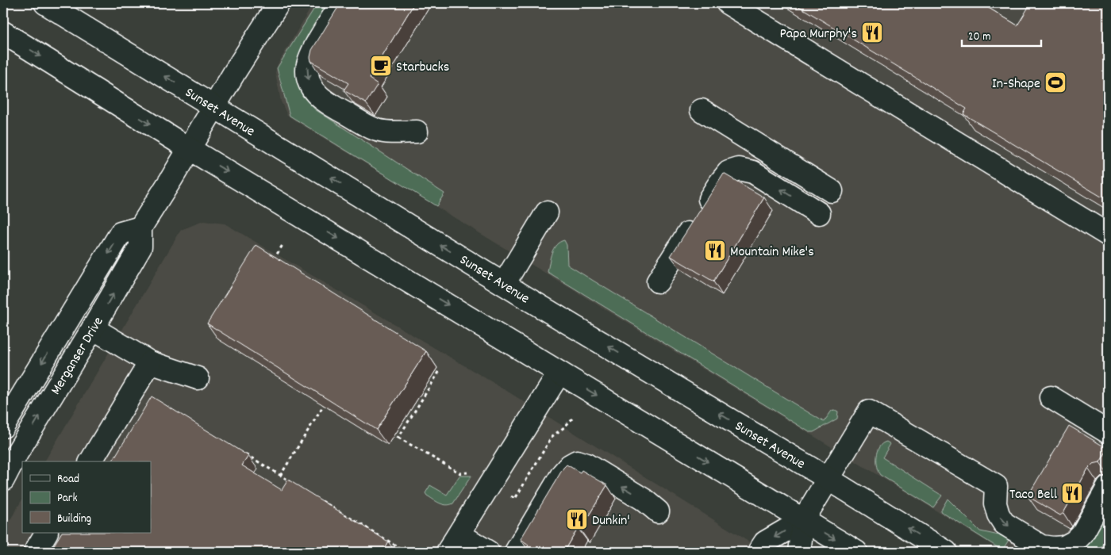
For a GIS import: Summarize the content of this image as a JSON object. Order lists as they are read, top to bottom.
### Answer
{
  "streets": {
    "main road": ["Sunset Avenue", "Merganser Drive"]
  },
  "crossings": [
    ["Sunset Avenue", "Merganser Drive"]
  ],
  "places": {
    "restaurant": [
      "Papa Murphy's",
      "Mountain Mike's",
      "Taco Bell",
      "Dunkin'"
    ],
    "cafe": ["Starbucks"],
    "sports": ["In-Shape"]
  },
  "legend": ["Road", "Park", "Building"],
  "scale_bar": "20 m"
}
